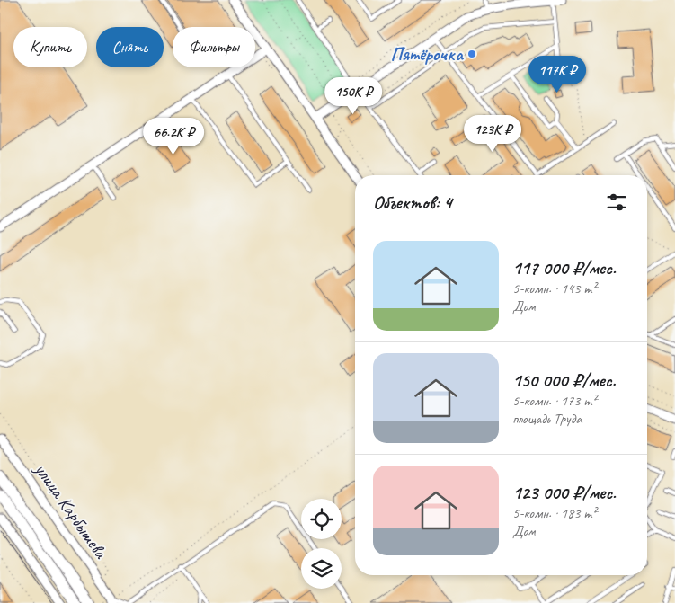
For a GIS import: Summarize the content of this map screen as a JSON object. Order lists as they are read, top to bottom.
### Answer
{
  "streets": {
    "street": ["улица Карбышева"]
  },
  "places": ["Пятёрочка"],
  "page": {
    "chip": ["Купить", "Снять", "Фильтры"],
    "price": [
      "117K ₽",
      "150K ₽",
      "123K ₽",
      "66.2K ₽"
    ],
    "heading": "Объектов: 4",
    "list": [
      {
        "name": "117 000 ₽/мес.",
        "note": "5-комн. · 143 m² · Дом"
      },
      {
        "name": "150 000 ₽/мес.",
        "note": "5-комн. · 173 m² · площадь Труда"
      },
      {
        "name": "123 000 ₽/мес.",
        "note": "5-комн. · 183 m² · Дом"
      }
    ]
  }
}
